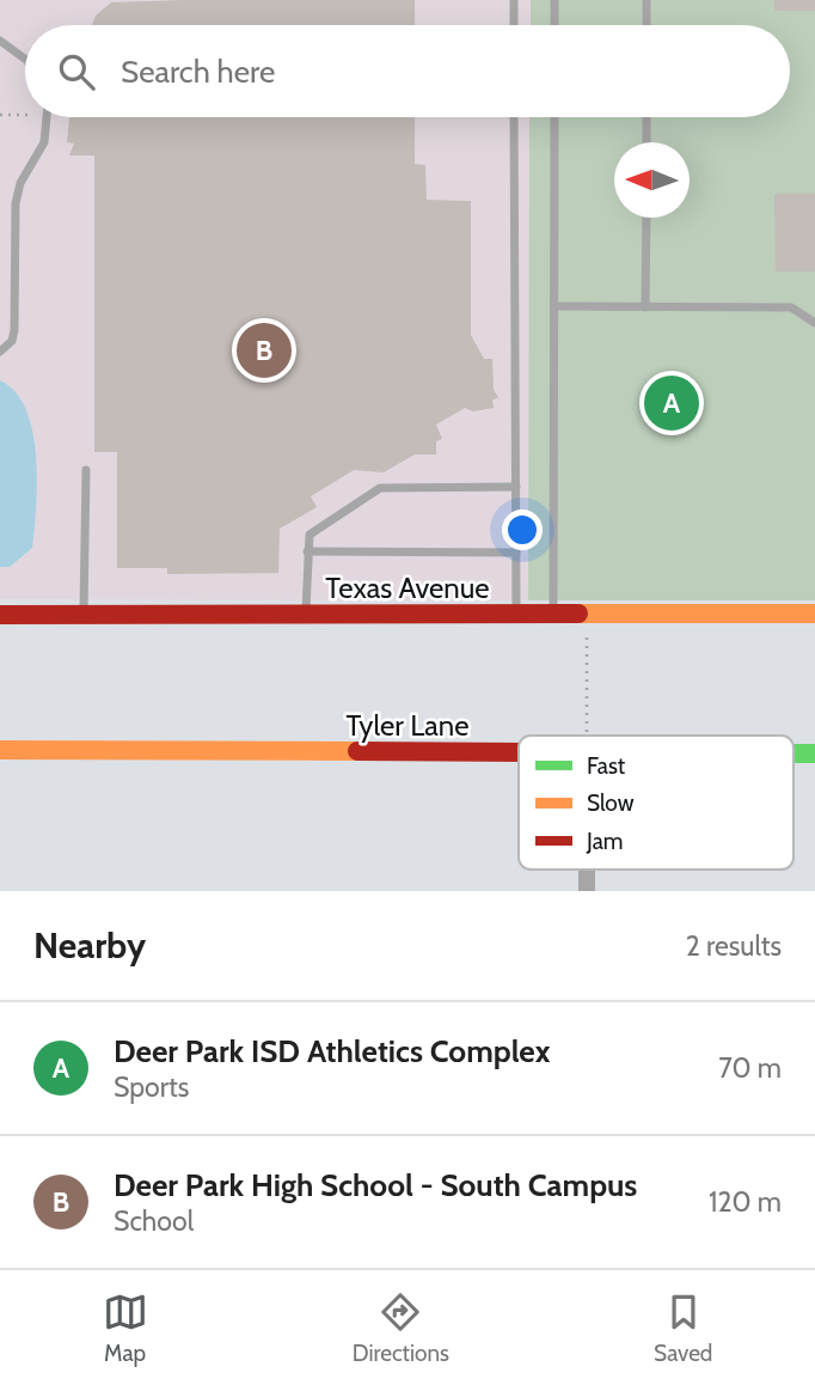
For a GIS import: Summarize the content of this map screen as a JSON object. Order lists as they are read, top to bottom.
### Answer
{
  "streets": {
    "street": ["Texas Avenue", "Tyler Lane"]
  },
  "legend": ["Fast", "Slow", "Jam"],
  "north": "left",
  "page": {
    "search": "Search here",
    "pins": ["B", "A"],
    "heading": ["Nearby", "2 results"],
    "list": [
      {
        "mark": "A",
        "name": "Deer Park ISD Athletics Complex",
        "note": "Sports",
        "value": "70 m"
      },
      {
        "mark": "B",
        "name": "Deer Park High School - South Campus",
        "note": "School",
        "value": "120 m"
      }
    ],
    "nav": ["Map", "Directions", "Saved"]
  }
}
